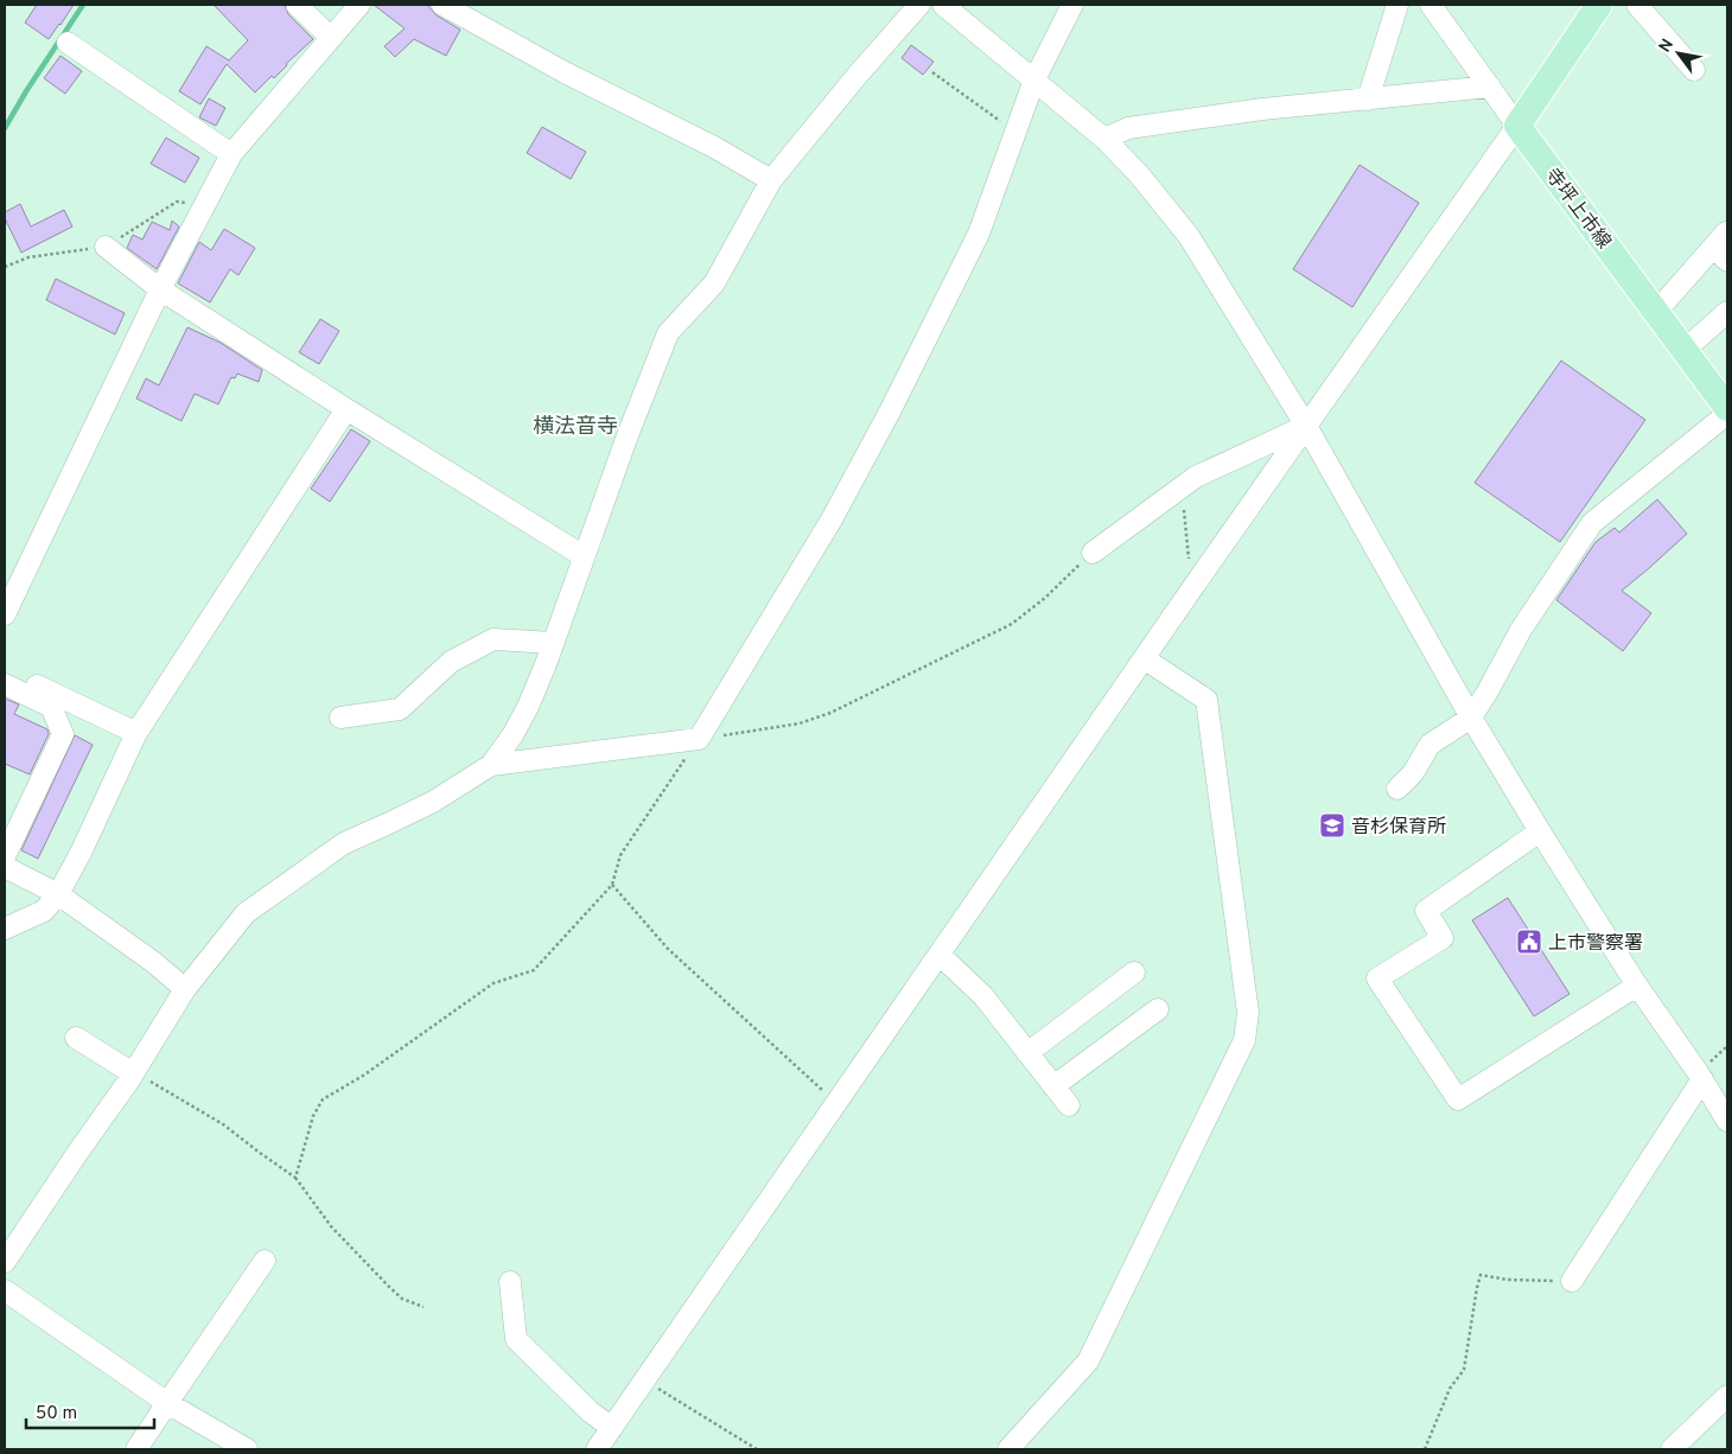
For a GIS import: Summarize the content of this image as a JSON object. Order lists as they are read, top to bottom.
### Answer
{
  "streets": {
    "main road": ["寺坪上市線"]
  },
  "districts": ["横法音寺"],
  "places": {
    "school or university": ["音杉保育所"],
    "public building": ["上市警察署"]
  },
  "scale_bar": "50 m",
  "north": "top left"
}
